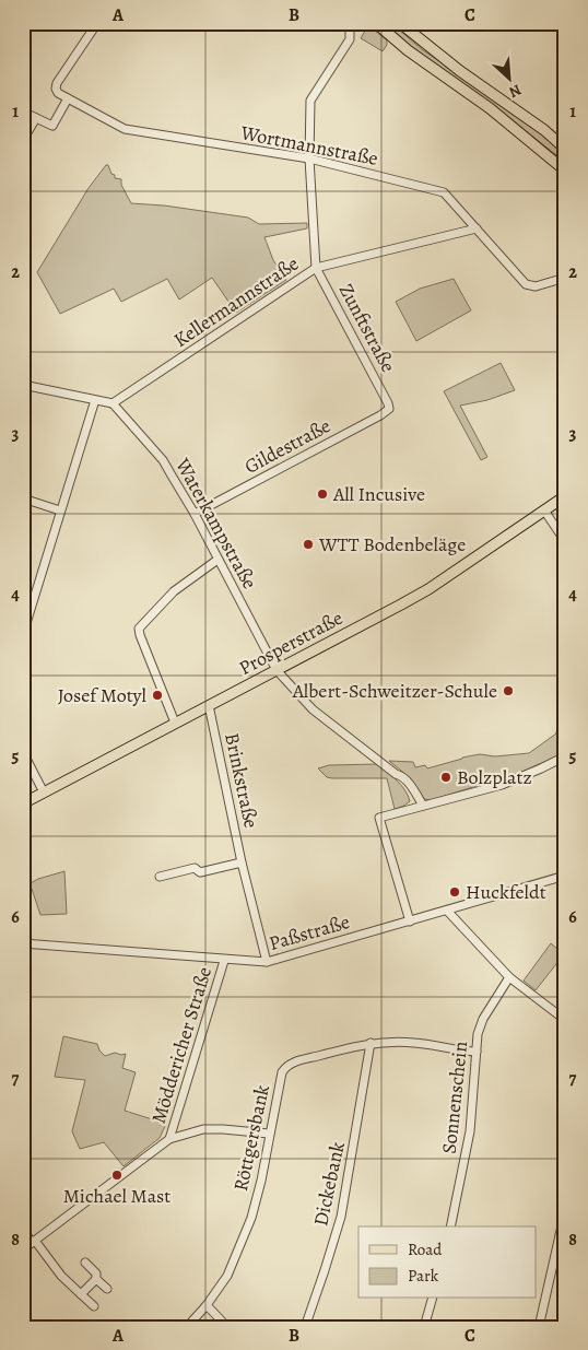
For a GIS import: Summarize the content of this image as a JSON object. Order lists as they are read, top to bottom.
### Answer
{
  "streets": {
    "main road": ["Prosperstraße"],
    "street": [
      "Wortmannstraße",
      "Kellermannstraße",
      "Zunftstraße",
      "Gildestraße",
      "Waterkampstraße",
      "Brinkstraße",
      "Paßstraße",
      "Möddericher Straße",
      "Sonnenschein",
      "Röttgersbank",
      "Dickebank"
    ]
  },
  "crossings": [
    ["Wortmannstraße", "Kellermannstraße"],
    ["Kellermannstraße", "Zunftstraße"],
    ["Kellermannstraße", "Waterkampstraße"],
    ["Zunftstraße", "Gildestraße"],
    ["Gildestraße", "Waterkampstraße"],
    ["Waterkampstraße", "Prosperstraße"],
    ["Prosperstraße", "Brinkstraße"],
    ["Brinkstraße", "Paßstraße"],
    ["Paßstraße", "Möddericher Straße"],
    ["Möddericher Straße", "Röttgersbank"],
    ["Sonnenschein", "Röttgersbank"],
    ["Röttgersbank", "Dickebank"]
  ],
  "places": [
    "All Incusive",
    "WTT Bodenbeläge",
    "Albert-Schweitzer-Schule",
    "Josef Motyl",
    "Bolzplatz",
    "Huckfeldt",
    "Michael Mast"
  ],
  "legend": ["Road", "Park"],
  "north": "bottom right",
  "grid": {
    "columns": ["A", "B", "C"],
    "rows": [
      "1",
      "2",
      "3",
      "4",
      "5",
      "6",
      "7",
      "8"
    ]
  }
}
